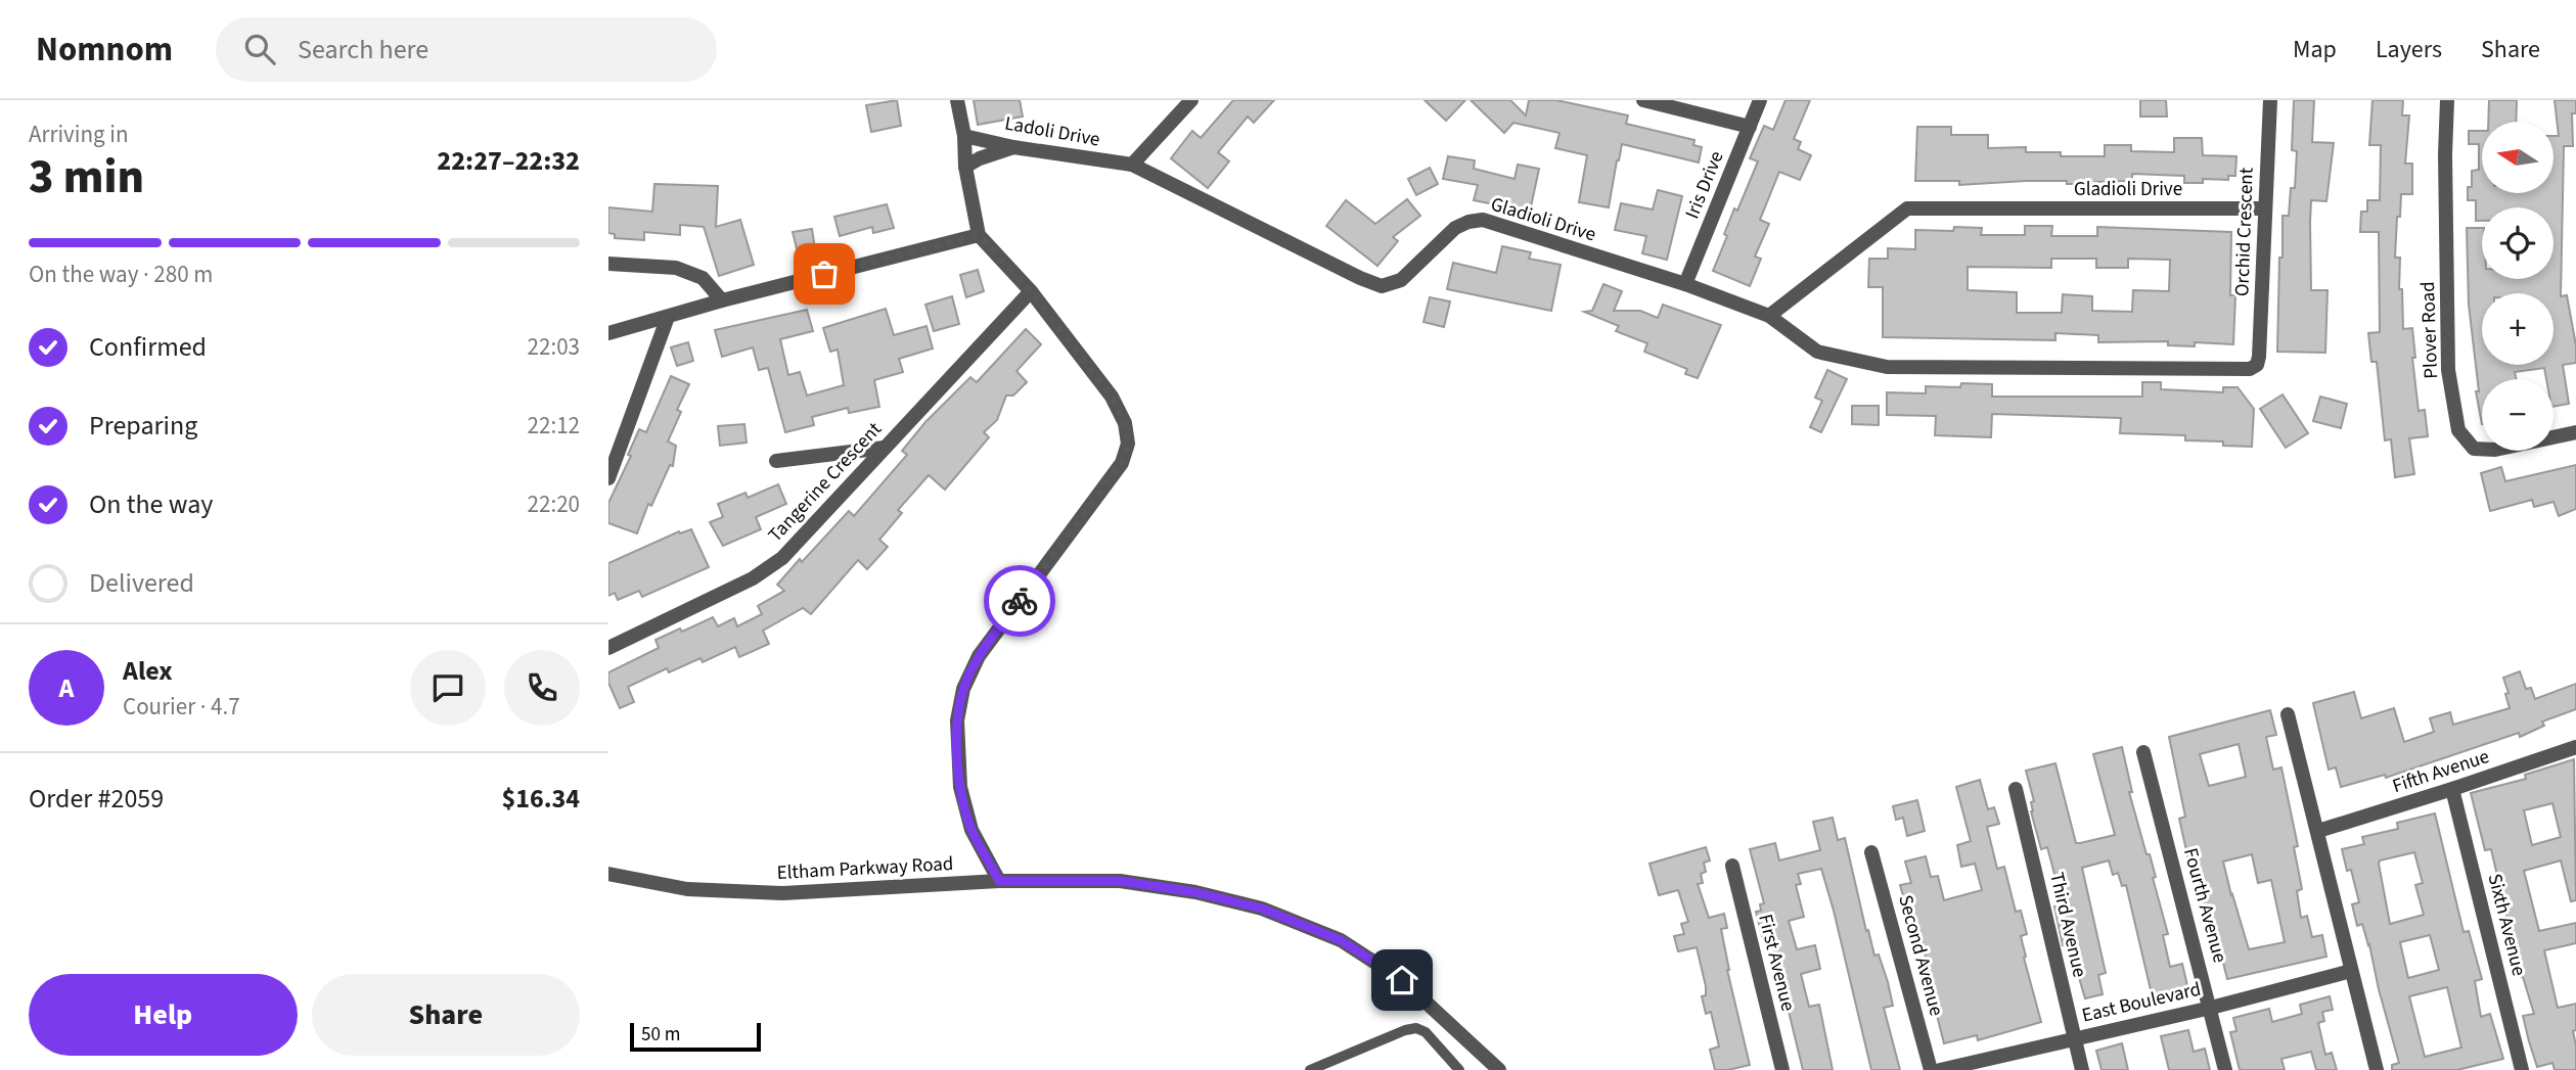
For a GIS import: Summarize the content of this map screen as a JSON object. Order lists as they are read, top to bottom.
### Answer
{
  "streets": {
    "street": [
      "Ladoli Drive",
      "Iris Drive",
      "Gladioli Drive",
      "Orchid Crescent",
      "Plover Road",
      "Tangerine Crescent",
      "Fifth Avenue",
      "Eltham Parkway Road",
      "Fourth Avenue",
      "Third Avenue",
      "Sixth Avenue",
      "Second Avenue",
      "First Avenue",
      "East Boulevard"
    ]
  },
  "crossings": [
    ["Ladoli Drive", "Gladioli Drive"],
    ["Iris Drive", "Gladioli Drive"],
    ["Gladioli Drive", "Orchid Crescent"],
    ["Fifth Avenue", "Sixth Avenue"],
    ["Fourth Avenue", "East Boulevard"],
    ["Third Avenue", "East Boulevard"]
  ],
  "scale_bar": "50 m",
  "north": "left",
  "page": {
    "header": "Nomnom",
    "search": "Search here",
    "nav": ["Map", "Layers", "Share"],
    "heading": ["3 min", "Arriving in", "22:27–22:32"],
    "panel": [
      "Alex",
      "Courier · 4.7",
      "Order #2059",
      "$16.34"
    ],
    "map_buttons": ["+", "−"],
    "bar": "On the way · 280 m",
    "list": [
      ["Confirmed", "22:03"],
      ["Preparing", "22:12"],
      ["On the way", "22:20"],
      "Delivered"
    ],
    "round": "A",
    "buttons": ["Help", "Share"],
    "scale": "50 m"
  }
}
